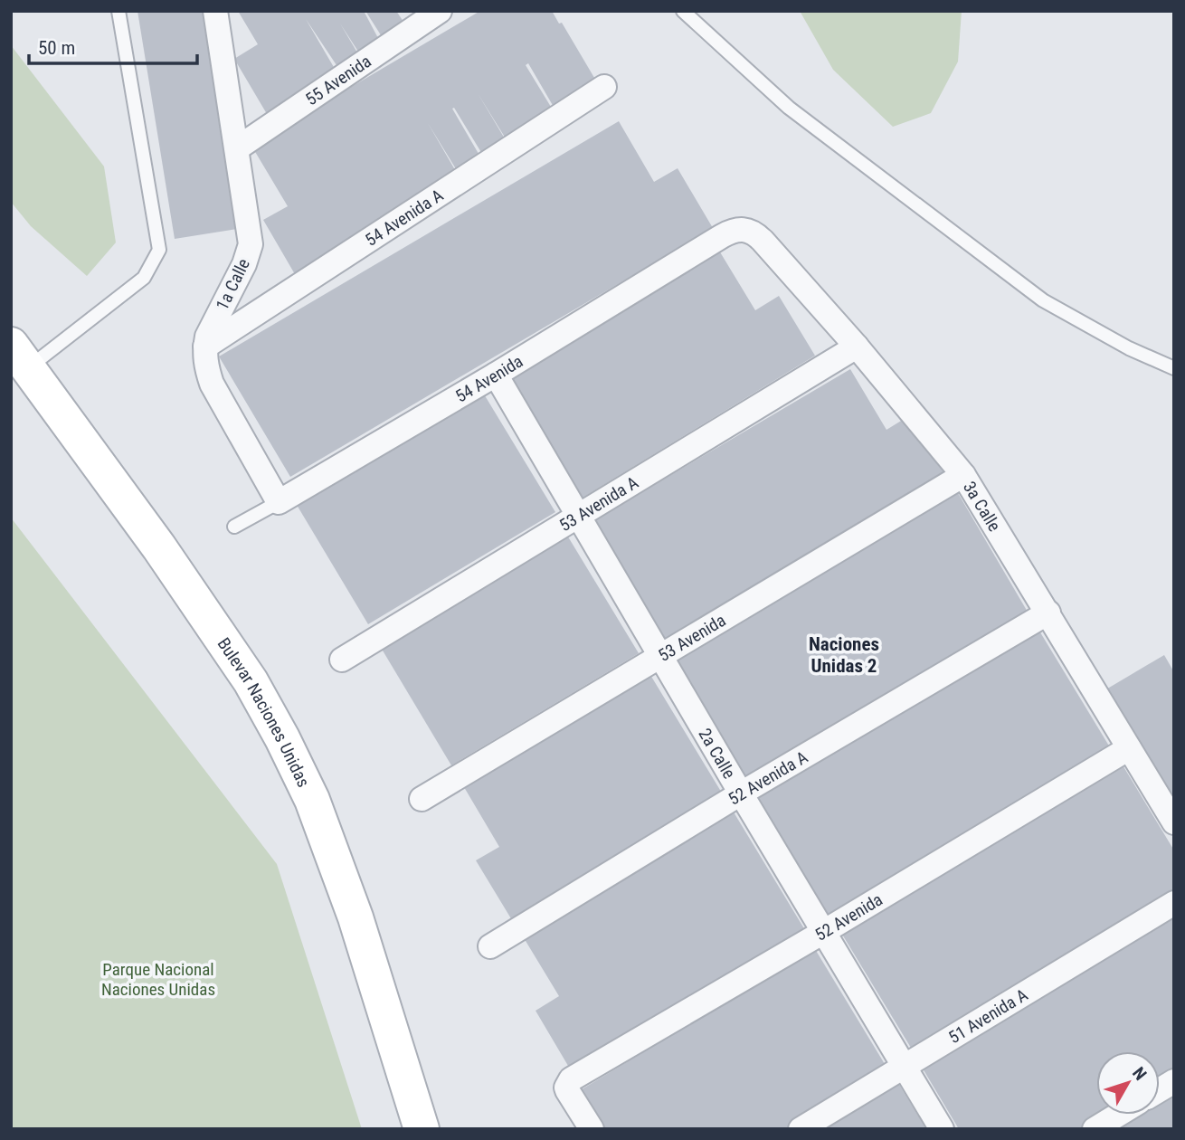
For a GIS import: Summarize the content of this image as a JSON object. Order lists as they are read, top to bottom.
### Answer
{
  "streets": {
    "main road": ["Bulevar Naciones Unidas"],
    "street": [
      "55 Avenida",
      "54 Avenida A",
      "1a Calle",
      "54 Avenida",
      "53 Avenida A",
      "3a Calle",
      "53 Avenida",
      "2a Calle",
      "52 Avenida A",
      "52 Avenida",
      "51 Avenida A"
    ]
  },
  "crossings": [
    ["55 Avenida", "1a Calle"],
    ["54 Avenida A", "1a Calle"],
    ["1a Calle", "54 Avenida"],
    ["54 Avenida", "3a Calle"],
    ["54 Avenida", "2a Calle"],
    ["53 Avenida A", "3a Calle"],
    ["53 Avenida A", "2a Calle"],
    ["3a Calle", "53 Avenida"],
    ["3a Calle", "52 Avenida A"],
    ["3a Calle", "52 Avenida"],
    ["53 Avenida", "2a Calle"],
    ["2a Calle", "52 Avenida A"],
    ["2a Calle", "52 Avenida"],
    ["2a Calle", "51 Avenida A"]
  ],
  "districts": ["Naciones Unidas 2"],
  "parks": ["Parque Nacional Naciones Unidas"],
  "scale_bar": "50 m",
  "north": "top right"
}
